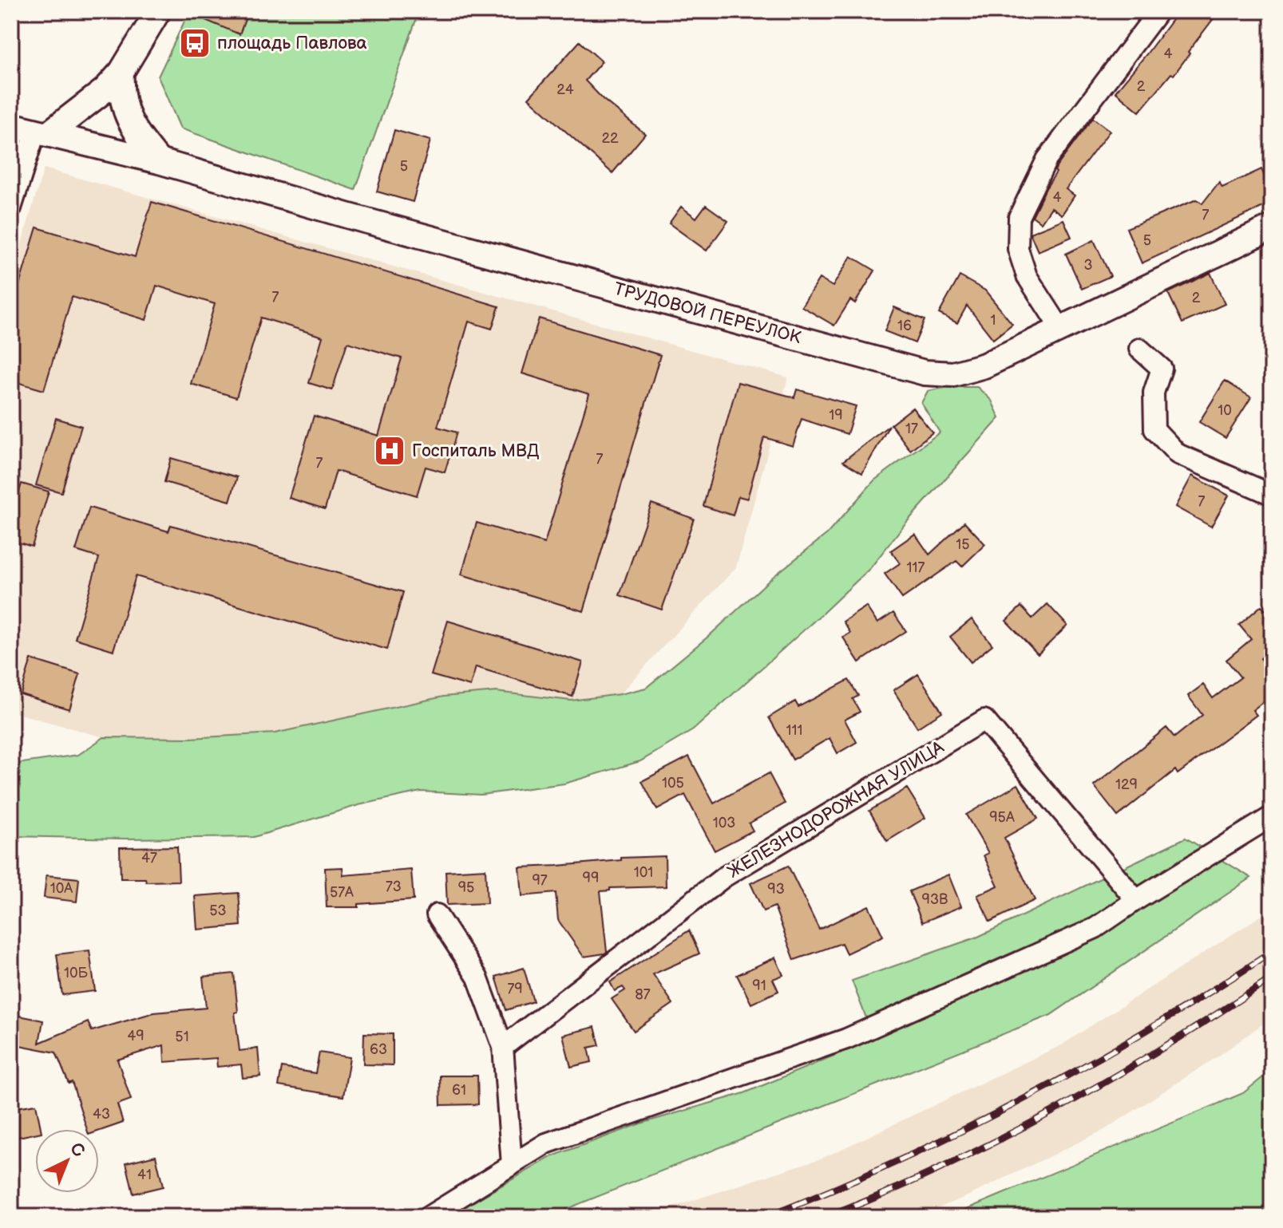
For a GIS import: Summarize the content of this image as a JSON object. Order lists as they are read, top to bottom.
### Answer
{
  "streets": {
    "street": ["ТРУДОВОЙ ПЕРЕУЛОК", "ЖЕЛЕЗНОДОРОЖНАЯ УЛИЦА"]
  },
  "places": {
    "bus stop": ["площадь Павлова"],
    "hospital": ["Госпиталь МВД"]
  },
  "house_numbers": [
    "4",
    "2",
    "24",
    "22",
    "5",
    "4",
    "7",
    "5",
    "3",
    "7",
    "2",
    "1",
    "16",
    "10",
    "19",
    "17",
    "7",
    "7",
    "7",
    "15",
    "117",
    "111",
    "105",
    "129",
    "95А",
    "103",
    "47",
    "101",
    "99",
    "97",
    "73",
    "95",
    "10А",
    "93",
    "57А",
    "93В",
    "53",
    "10Б",
    "91",
    "79",
    "87",
    "49",
    "51",
    "63",
    "61",
    "43",
    "41"
  ],
  "north": "top right"
}
